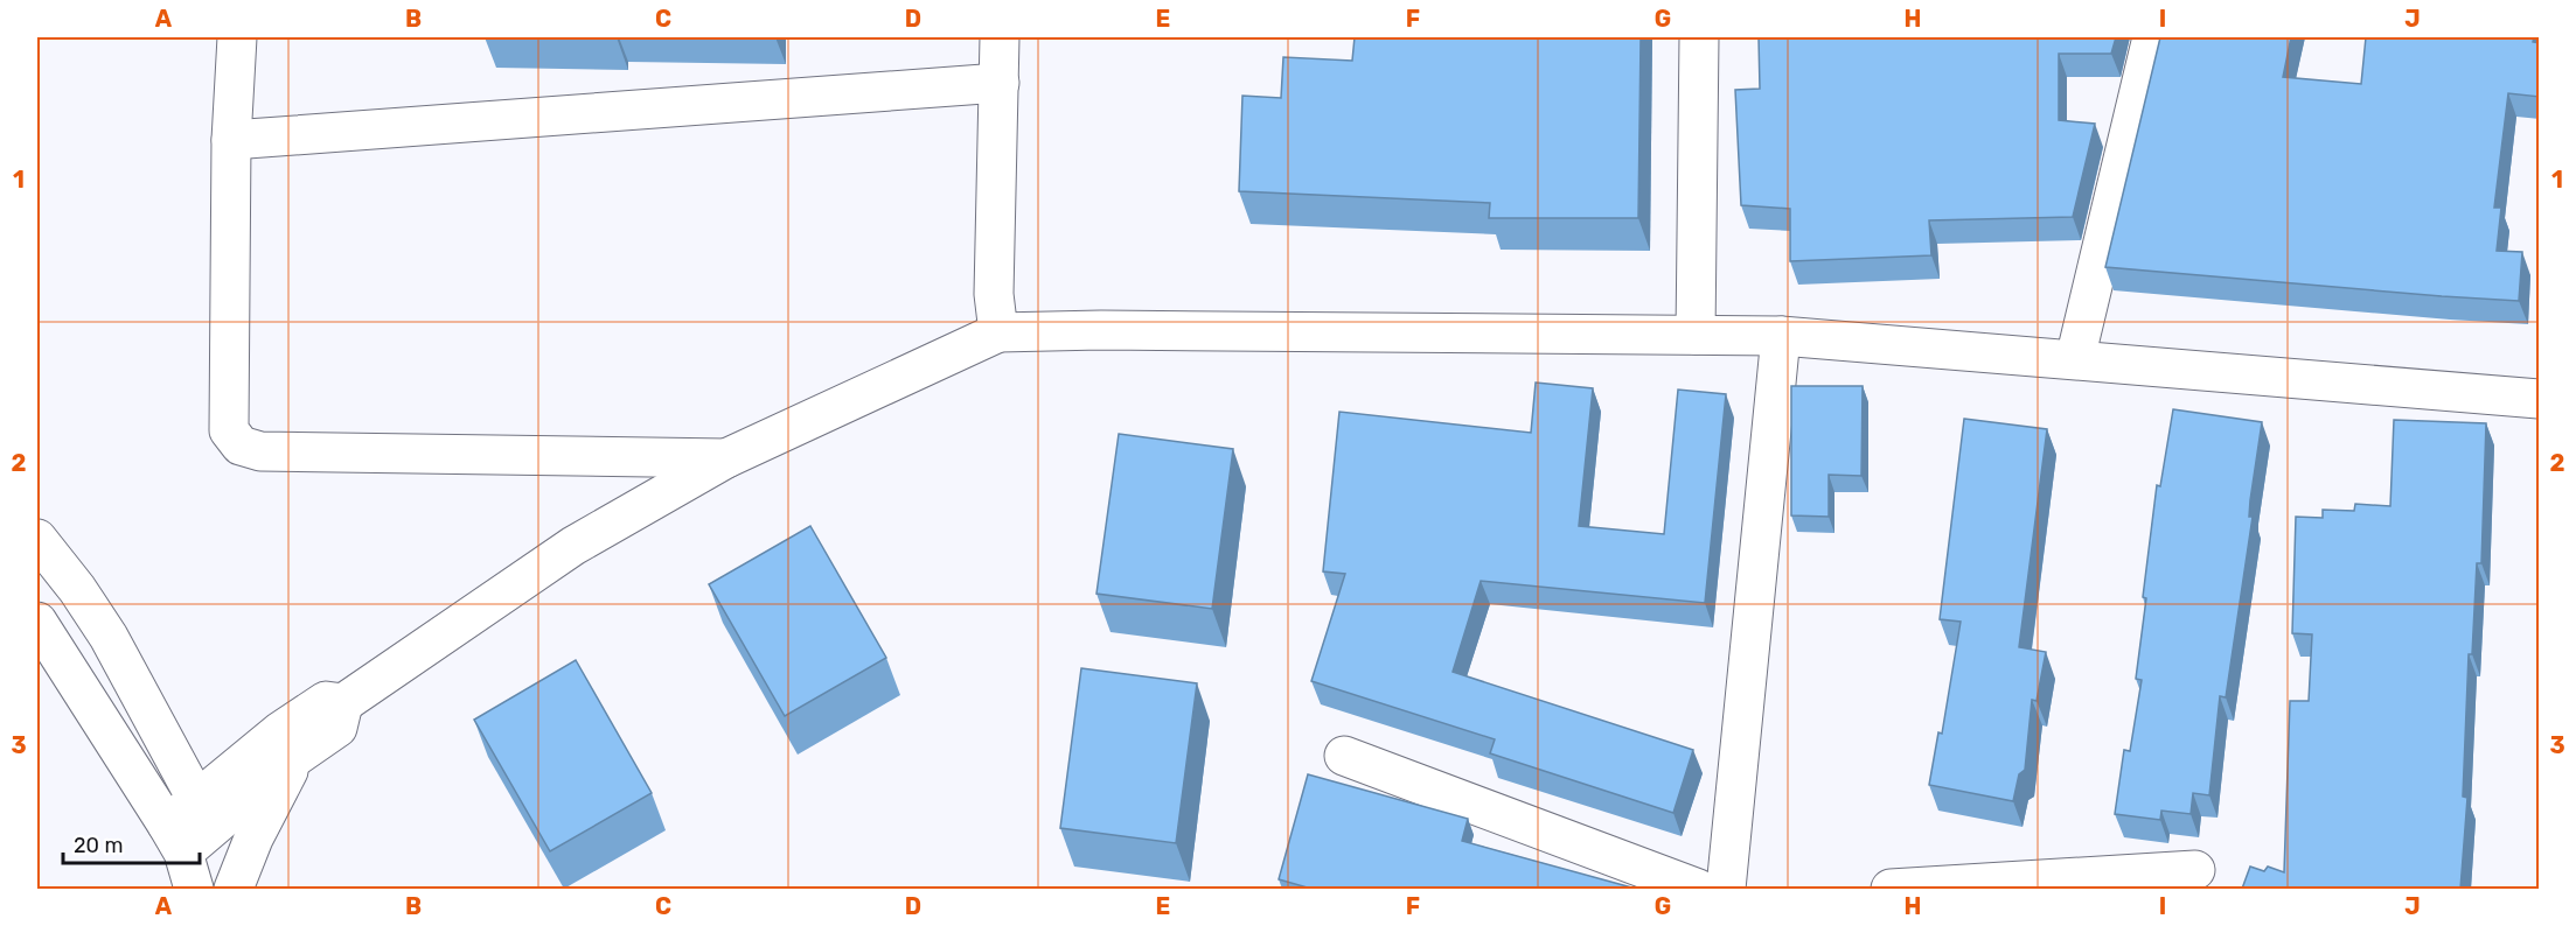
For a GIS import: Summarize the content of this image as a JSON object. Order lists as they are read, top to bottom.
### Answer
{
  "scale_bar": "20 m",
  "grid": {
    "columns": [
      "A",
      "B",
      "C",
      "D",
      "E",
      "F",
      "G",
      "H",
      "I",
      "J"
    ],
    "rows": ["1", "2", "3"]
  }
}
